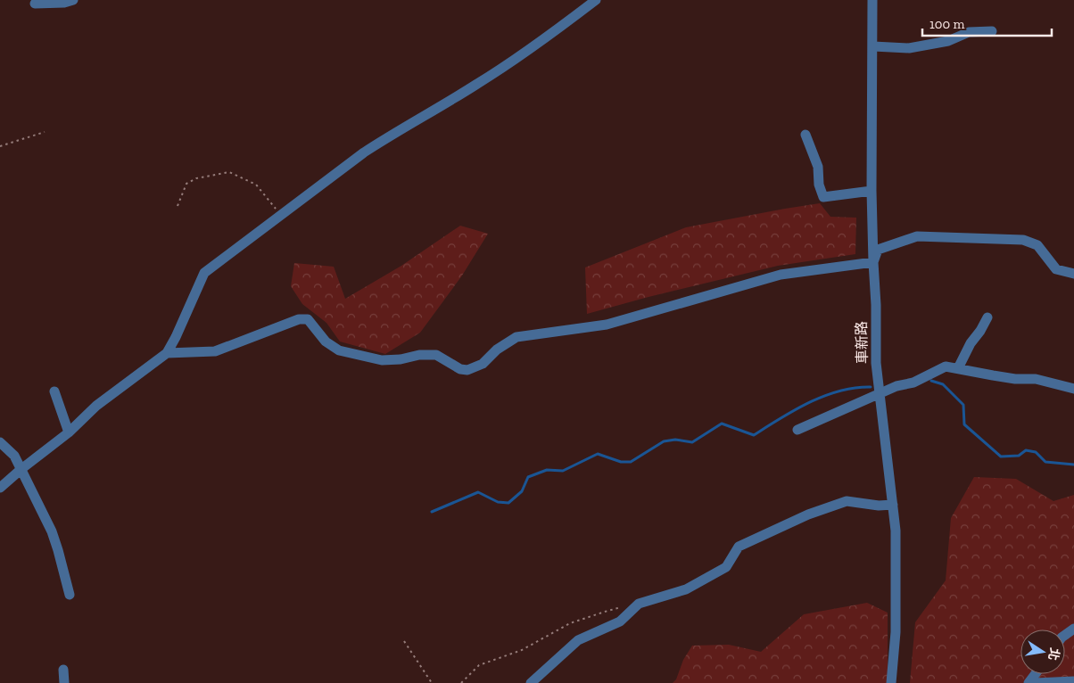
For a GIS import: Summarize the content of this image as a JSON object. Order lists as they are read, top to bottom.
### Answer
{
  "streets": {
    "street": ["車新路"]
  },
  "scale_bar": "100 m",
  "north": "right"
}
